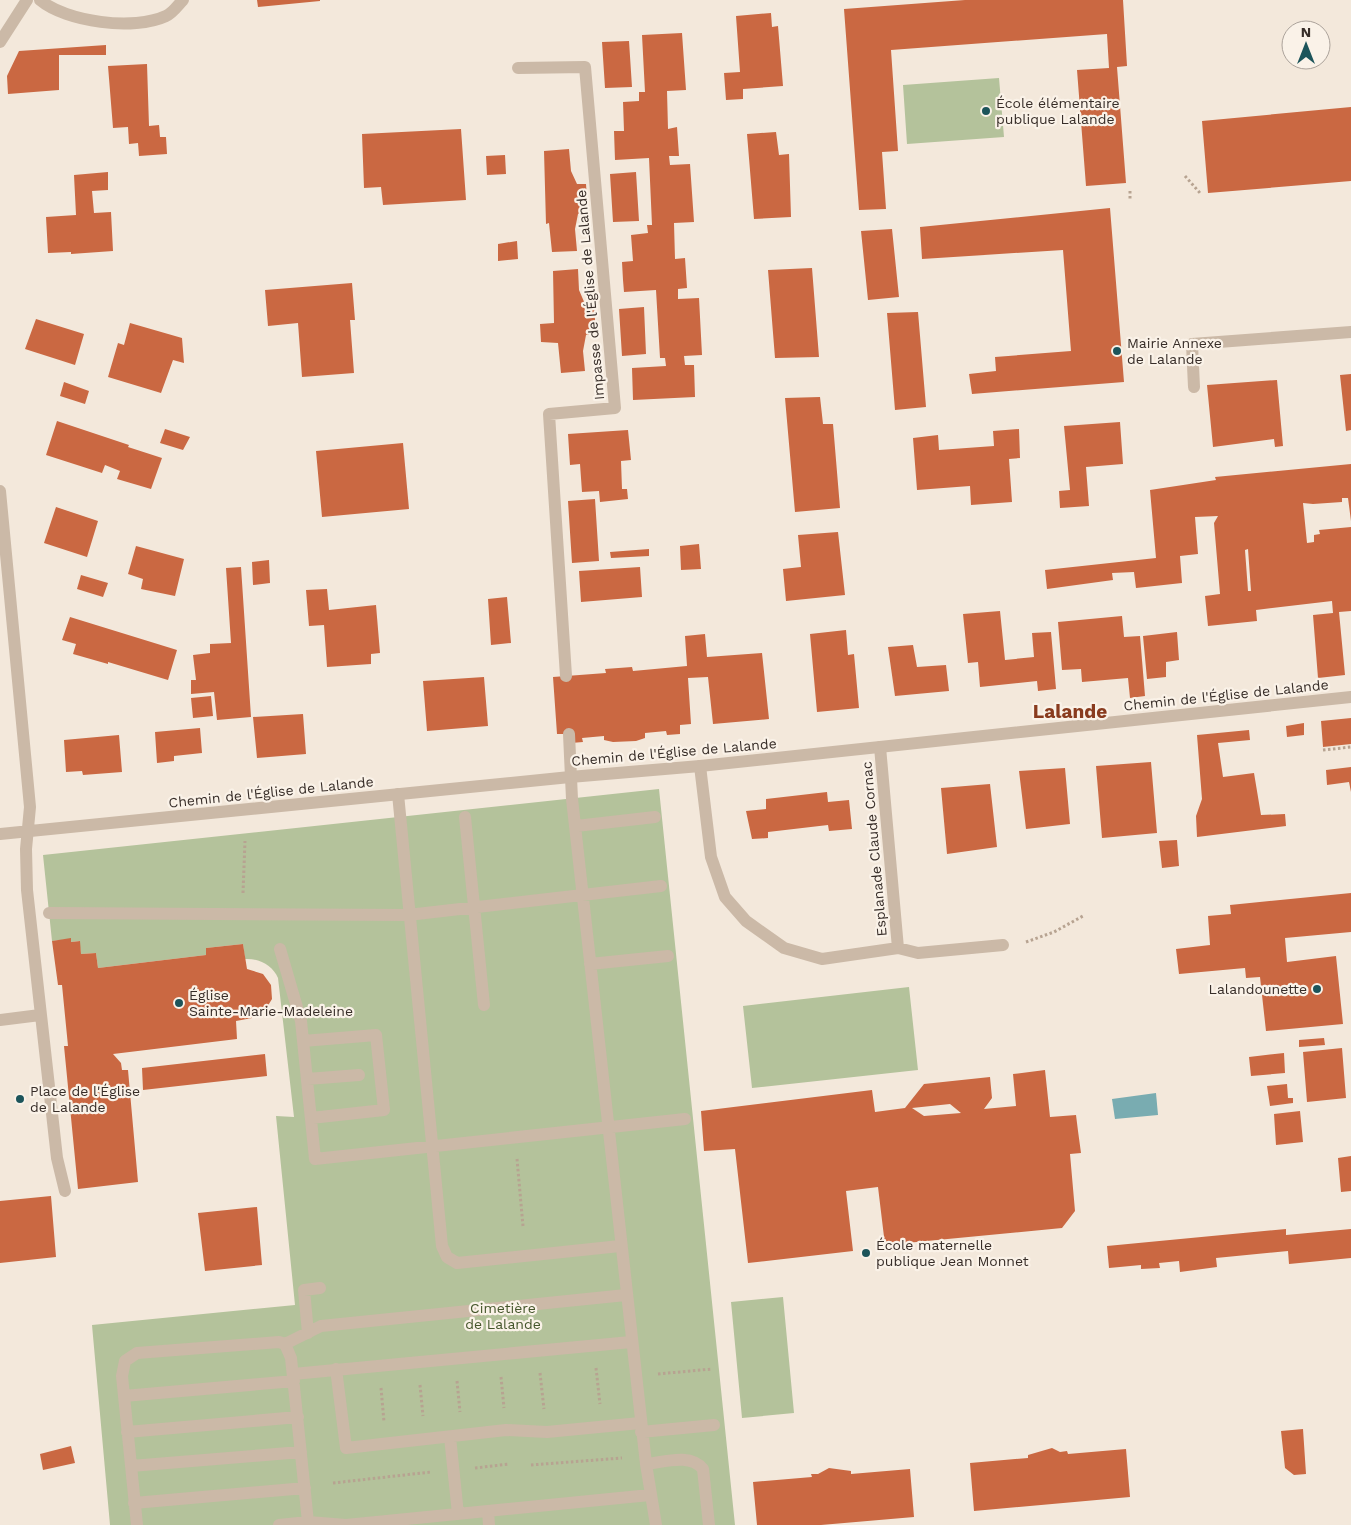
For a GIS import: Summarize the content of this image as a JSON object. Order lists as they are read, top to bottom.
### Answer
{
  "streets": {
    "street": ["Impasse de l'Église de Lalande", "Chemin de l'Église de Lalande", "Esplanade Claude Cornac"]
  },
  "crossings": [
    ["Chemin de l'Église de Lalande", "Esplanade Claude Cornac"]
  ],
  "districts": ["Lalande"],
  "parks": ["Cimetière de Lalande"],
  "places": [
    "École élémentaire publique Lalande",
    "Mairie Annexe de Lalande",
    "Lalandounette",
    "Église Sainte-Marie-Madeleine",
    "Place de l'Église de Lalande",
    "École maternelle publique Jean Monnet"
  ],
  "north": "top"
}
